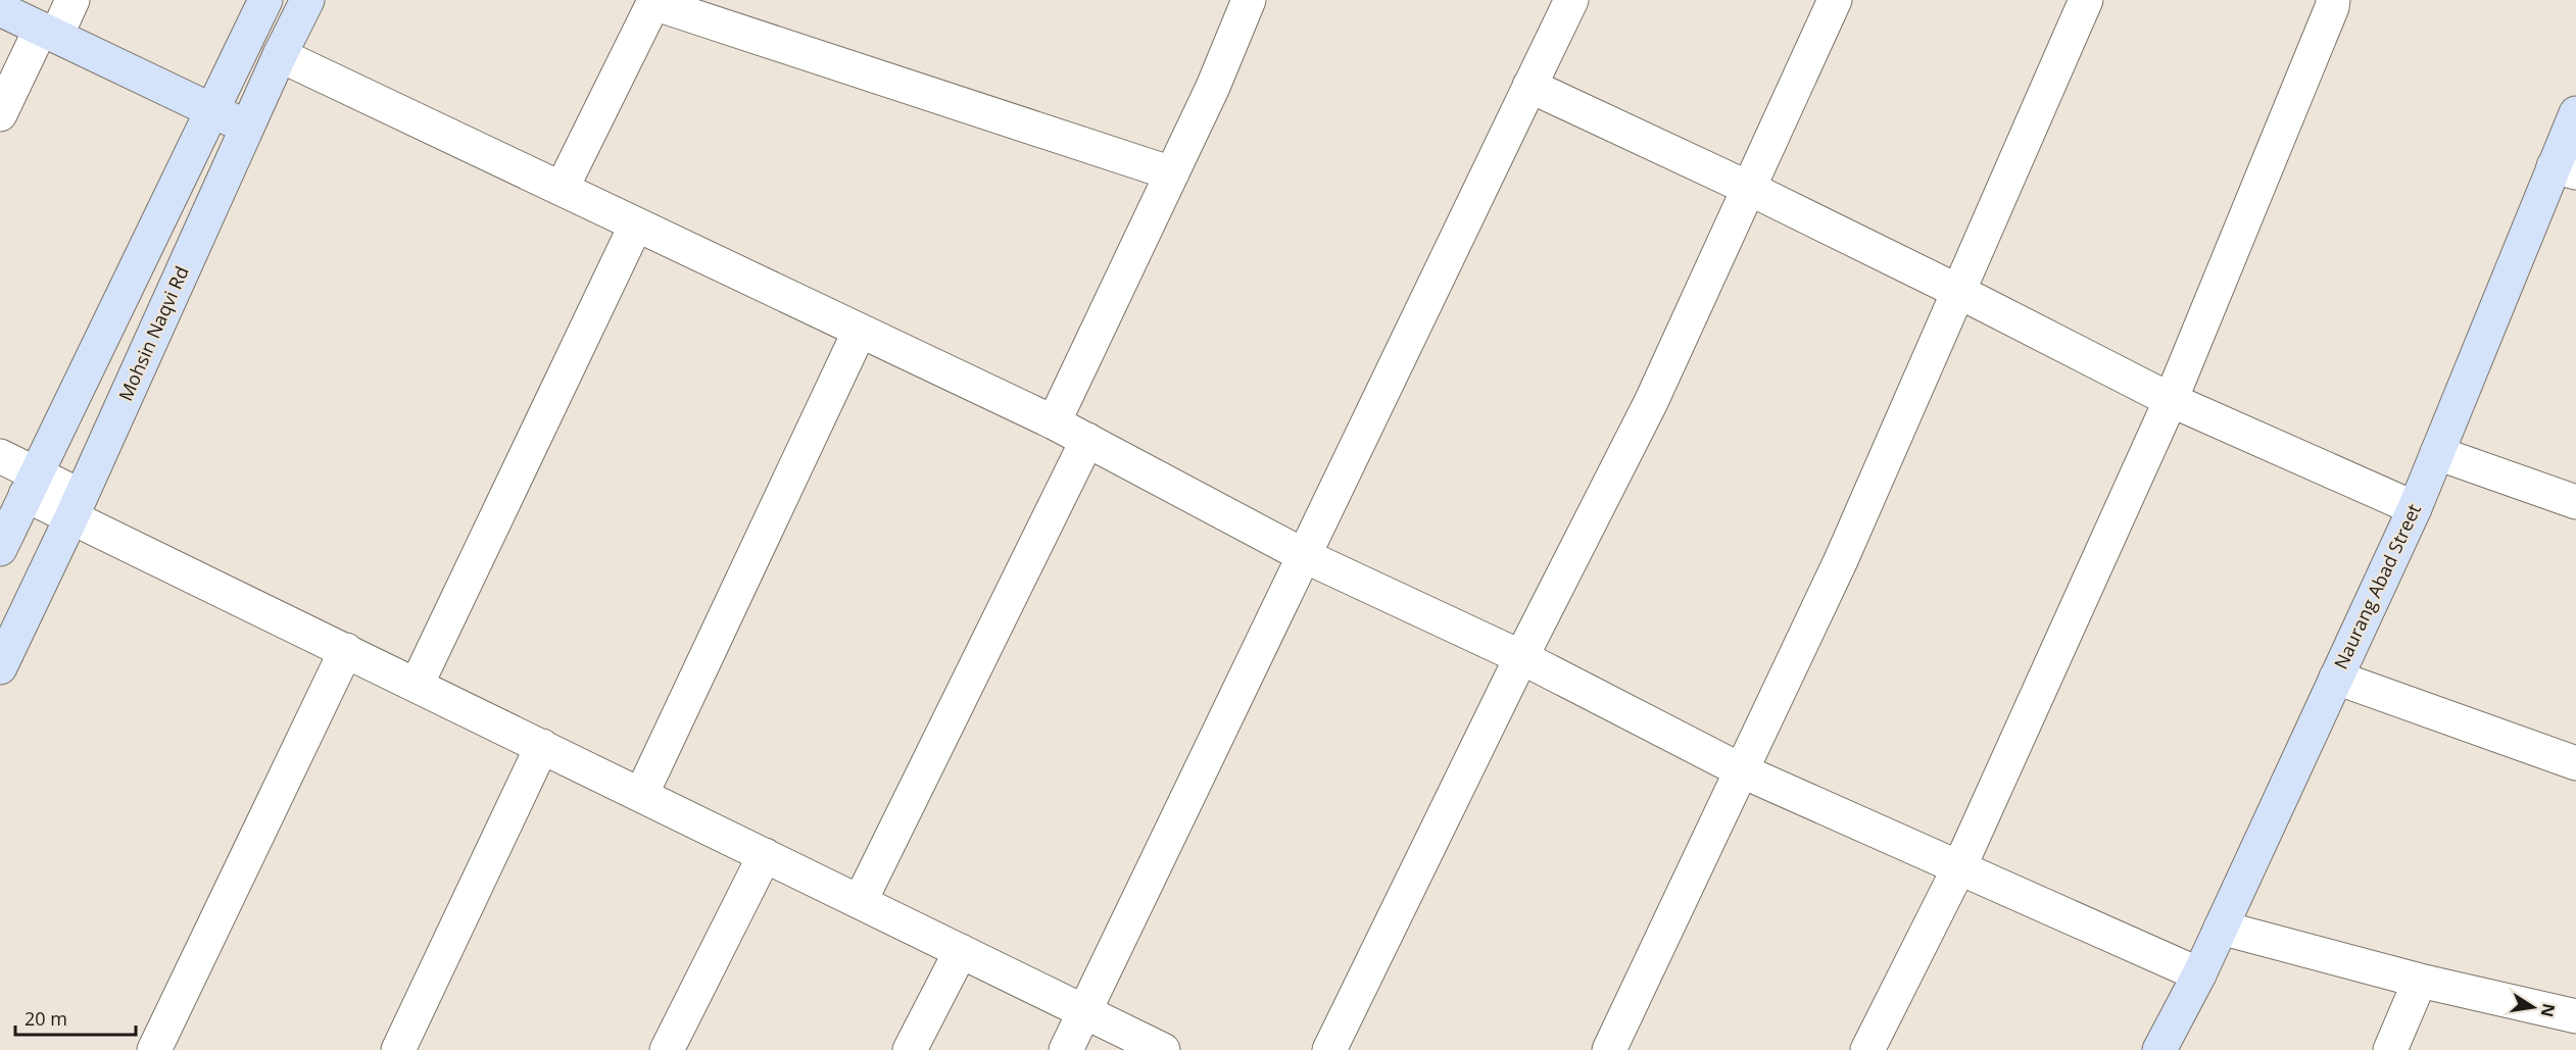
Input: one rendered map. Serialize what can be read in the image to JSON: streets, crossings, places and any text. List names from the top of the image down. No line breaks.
{"streets":{"street":["Mohsin Naqvi Rd","Naurang Abad Street"]},"scale_bar":"20 m","north":"right"}
